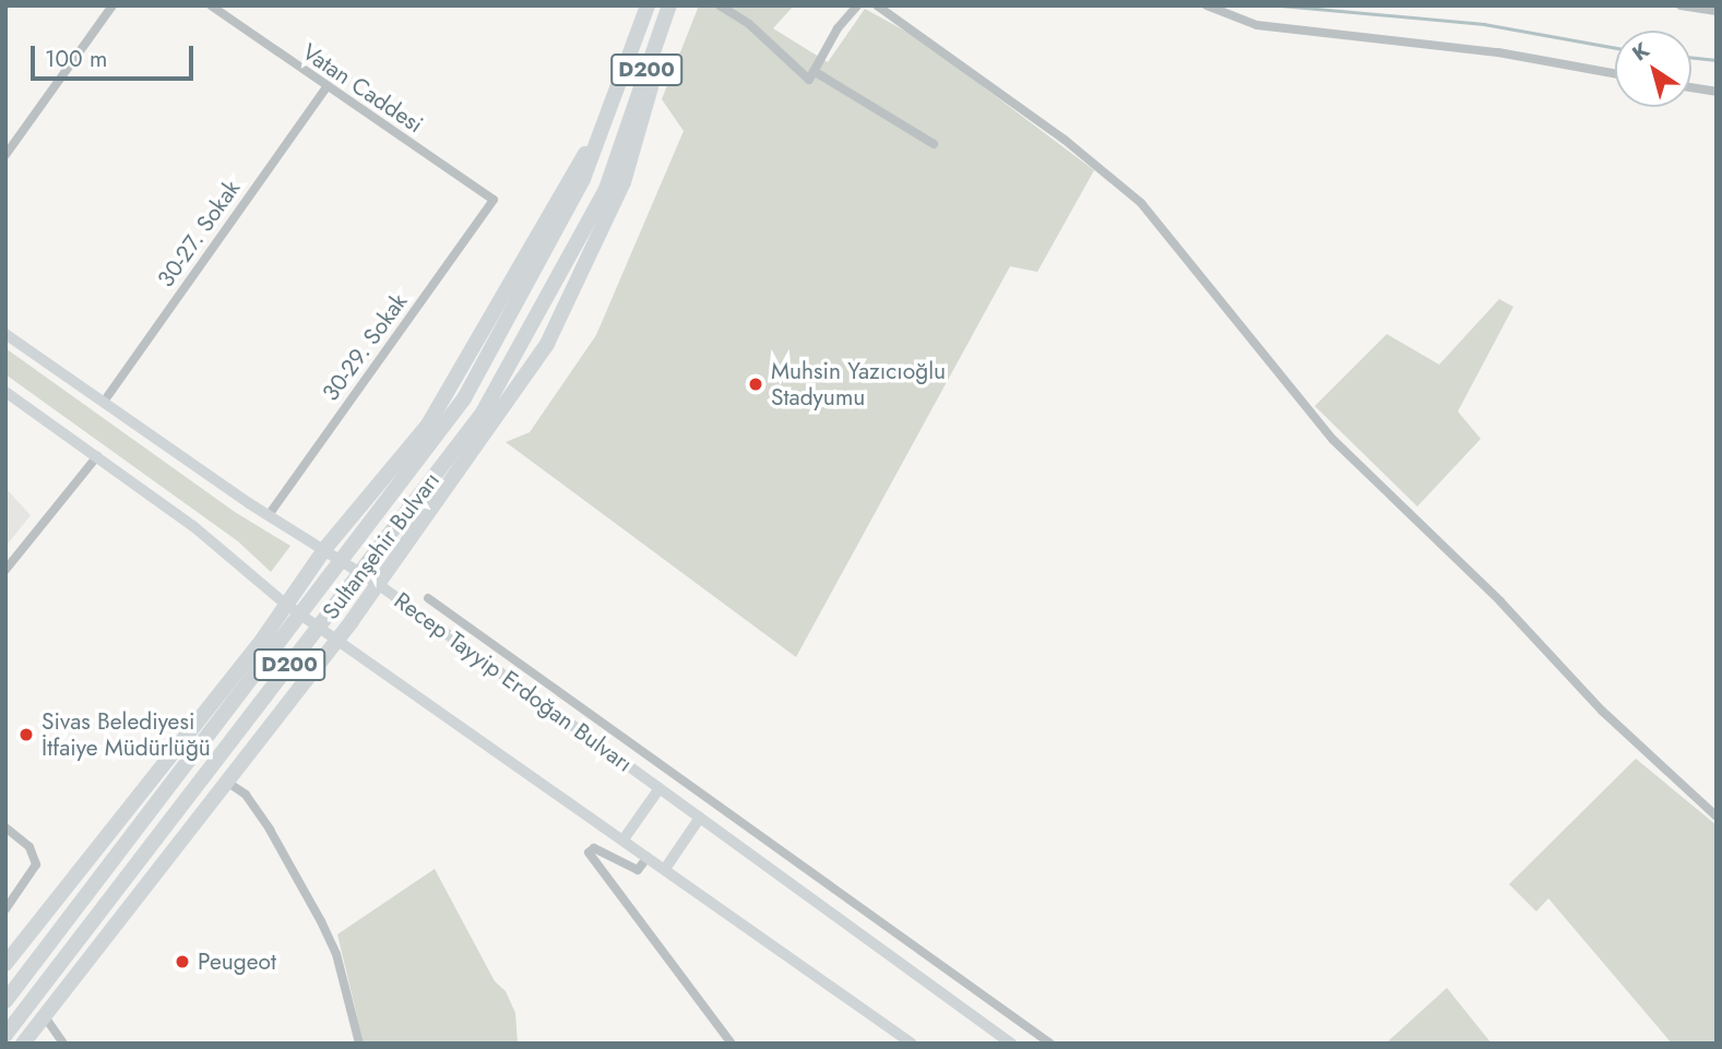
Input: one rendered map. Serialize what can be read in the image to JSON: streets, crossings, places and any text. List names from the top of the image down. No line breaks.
{"streets":{"highway":["D200","Sultanşehir Bulvarı"],"street":["Vatan Caddesi","30-27. Sokak","30-29. Sokak","Recep Tayyip Erdoğan Bulvarı"]},"crossings":[["Vatan Caddesi","30-27. Sokak"],["Vatan Caddesi","30-29. Sokak"],["30-27. Sokak","Recep Tayyip Erdoğan Bulvarı"],["30-29. Sokak","Recep Tayyip Erdoğan Bulvarı"]],"places":["Muhsin Yazıcıoğlu Stadyumu","Sivas Belediyesi İtfaiye Müdürlüğü","Peugeot"],"scale_bar":"100 m","north":"top left"}
